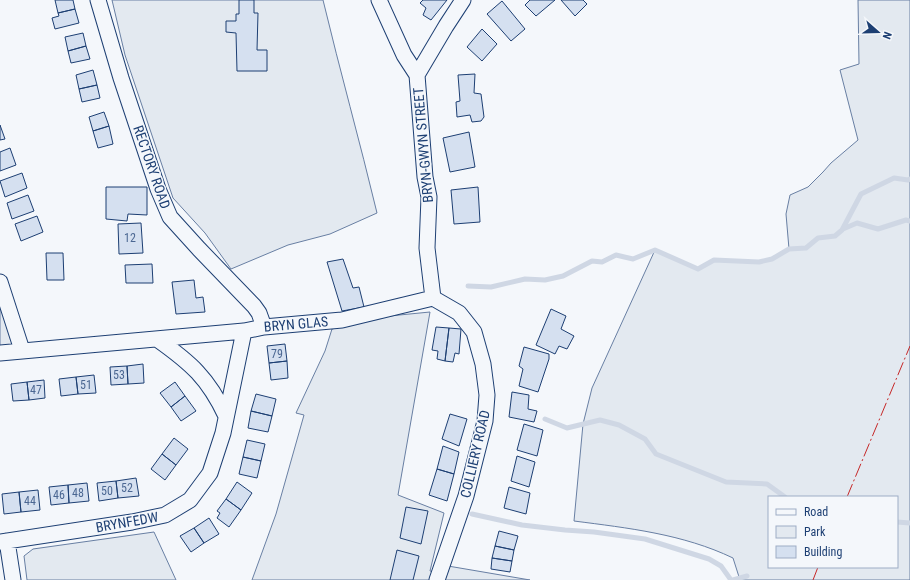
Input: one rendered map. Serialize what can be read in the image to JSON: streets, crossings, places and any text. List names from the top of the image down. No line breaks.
{"streets":{"street":["BRYN-GWYN STREET","RECTORY ROAD","BRYN GLAS","COLLIERY ROAD","BRYNFEDW"]},"crossings":[["BRYN-GWYN STREET","BRYN GLAS"],["BRYN-GWYN STREET","COLLIERY ROAD"],["RECTORY ROAD","BRYN GLAS"],["BRYN GLAS","COLLIERY ROAD"],["BRYN GLAS","BRYNFEDW"]],"house_numbers":["12","79","53","51","47","52","50","48","46","44"],"legend":["Road","Park","Building"],"north":"right"}
